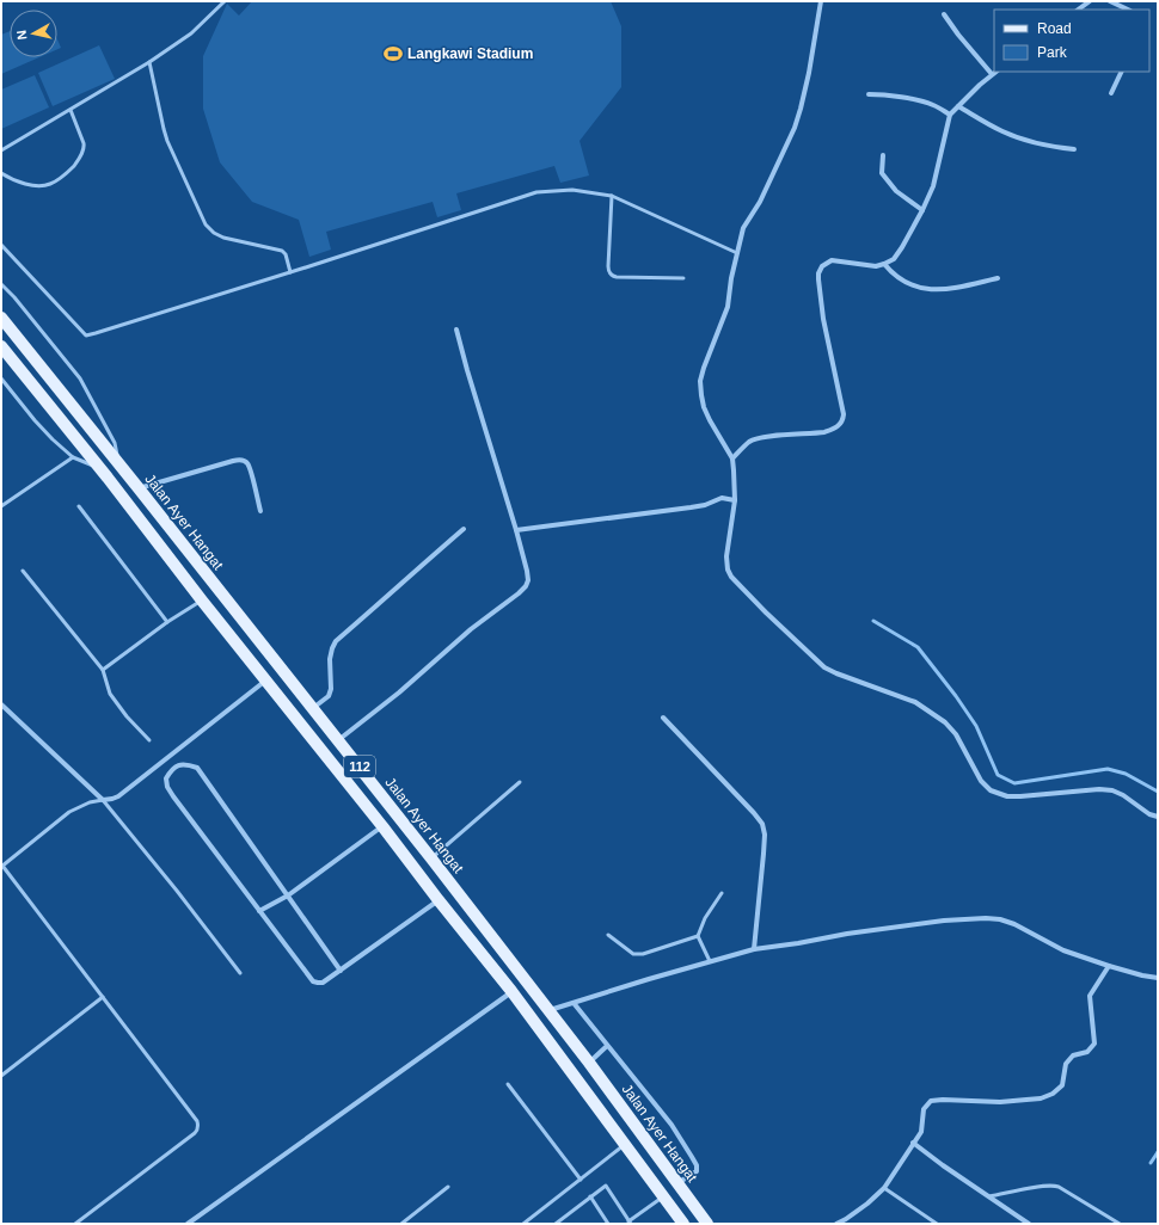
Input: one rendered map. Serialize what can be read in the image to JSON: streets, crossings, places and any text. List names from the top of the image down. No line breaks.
{"streets":{"main road":["Jalan Ayer Hangat","112"]},"places":{"sports":["Langkawi Stadium"]},"legend":["Road","Park"],"north":"left"}
